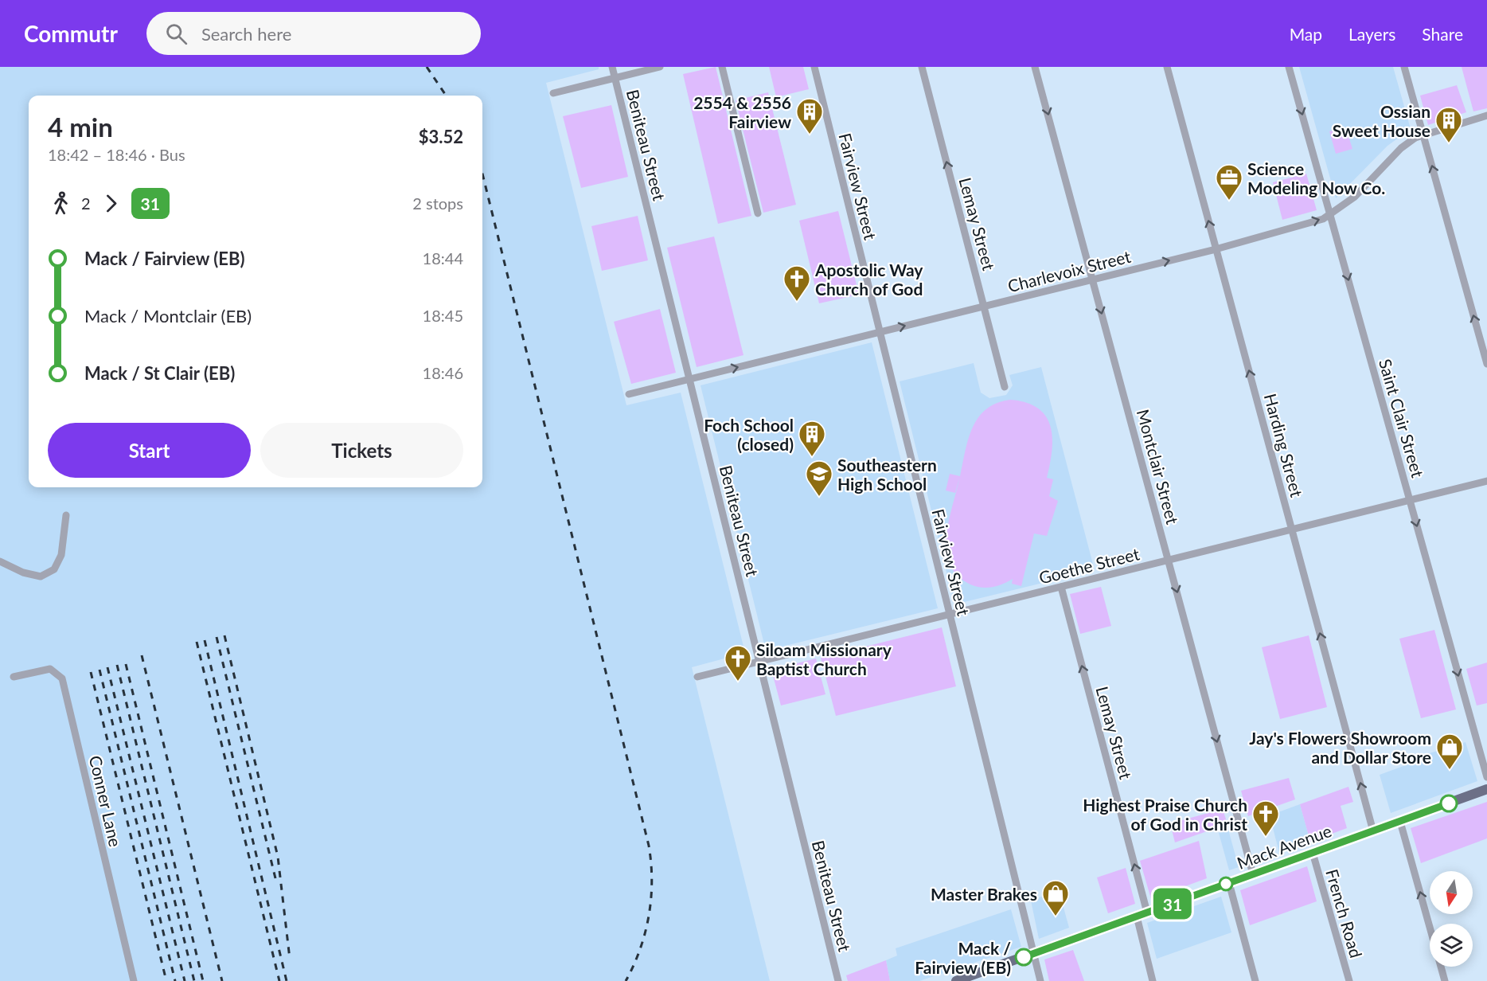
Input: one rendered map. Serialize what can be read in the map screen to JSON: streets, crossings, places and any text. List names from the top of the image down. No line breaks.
{"streets":{"main road":["Mack Avenue"],"street":["Beniteau Street","Fairview Street","Lemay Street","Charlevoix Street","Saint Clair Street","Harding Street","Montclair Street","Goethe Street","Conner Lane","French Road"]},"crossings":[["Beniteau Street","Charlevoix Street"],["Beniteau Street","Goethe Street"],["Fairview Street","Charlevoix Street"],["Fairview Street","Goethe Street"],["Fairview Street","Mack Avenue"],["Lemay Street","Charlevoix Street"],["Lemay Street","Goethe Street"],["Lemay Street","Mack Avenue"],["Charlevoix Street","Saint Clair Street"],["Charlevoix Street","Harding Street"],["Charlevoix Street","Montclair Street"],["Saint Clair Street","Goethe Street"],["Harding Street","Goethe Street"],["Harding Street","Mack Avenue"],["Montclair Street","Goethe Street"],["Montclair Street","Mack Avenue"],["Mack Avenue","French Road"]],"one_way":["Lemay Street","Charlevoix Street","Saint Clair Street","Harding Street","Montclair Street"],"places":{"building":["2554 & 2556 Fairview","Ossian Sweet House","Foch School (closed)"],"office":["Science Modeling Now Co."],"church":["Apostolic Way Church of God","Siloam Missionary Baptist Church","Highest Praise Church of God in Christ"],"school or university":["Southeastern High School"],"shop":["Jay's Flowers Showroom and Dollar Store","Master Brakes"],"other":["Mack / Fairview (EB)"]},"lines":["bus line 31"],"north":"bottom","page":{"header":"Commutr","search":"Search here","nav":["Map","Layers","Share"],"on_map":"31","heading":["4 min","18:42 – 18:46 · Bus","$3.52"],"legs":["2","31","2 stops"],"list":[{"name":"Mack / Fairview (EB)","value":"18:44"},{"name":"Mack / Montclair (EB)","value":"18:45"},{"name":"Mack / St Clair (EB)","value":"18:46"}],"buttons":["Start","Tickets"]}}
